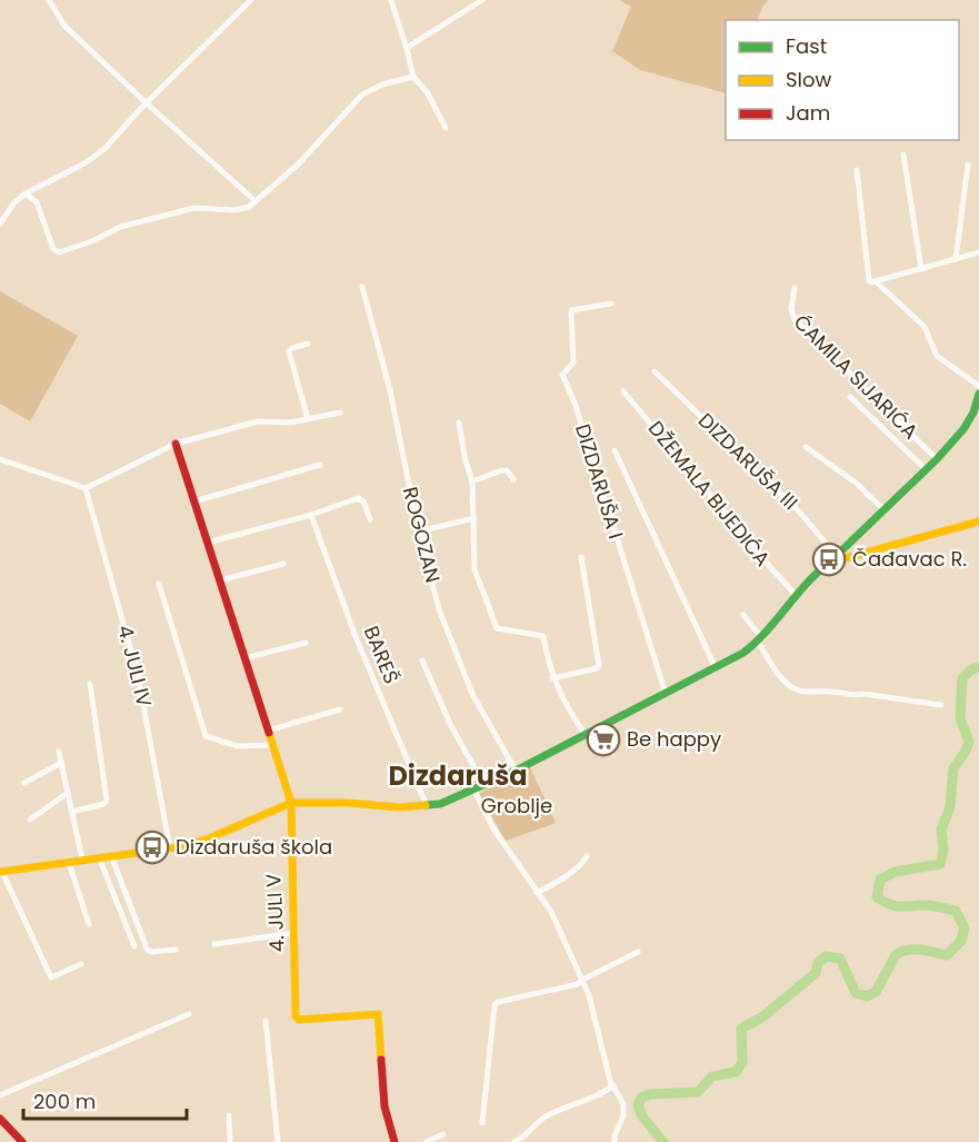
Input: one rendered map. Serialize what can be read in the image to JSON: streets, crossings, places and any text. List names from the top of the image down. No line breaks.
{"streets":{"street":["ĆAMILA SIJARIĆA","DIZDARUŠA III","DIZDARUŠA I","DŽEMALA BIJEDIĆA","ROGOZAN","BAREŠ","4. JULI IV","4. JULI V"]},"districts":["Dizdaruša"],"parks":["Groblje"],"places":{"bus stop":["Čađavac R.","Dizdaruša škola"],"supermarket":["Be happy"]},"legend":["Fast","Slow","Jam"],"scale_bar":"200 m"}
